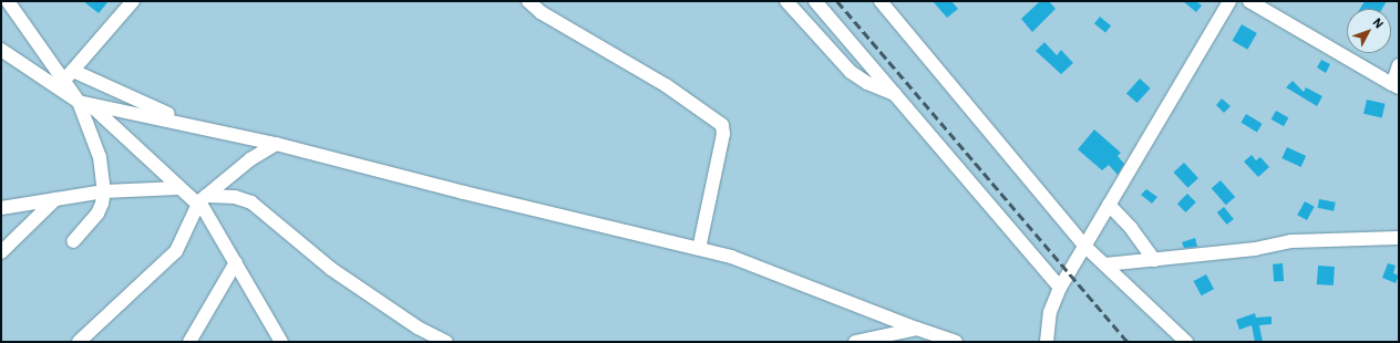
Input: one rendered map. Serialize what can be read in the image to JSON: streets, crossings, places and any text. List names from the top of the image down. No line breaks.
{"north":"top right"}
